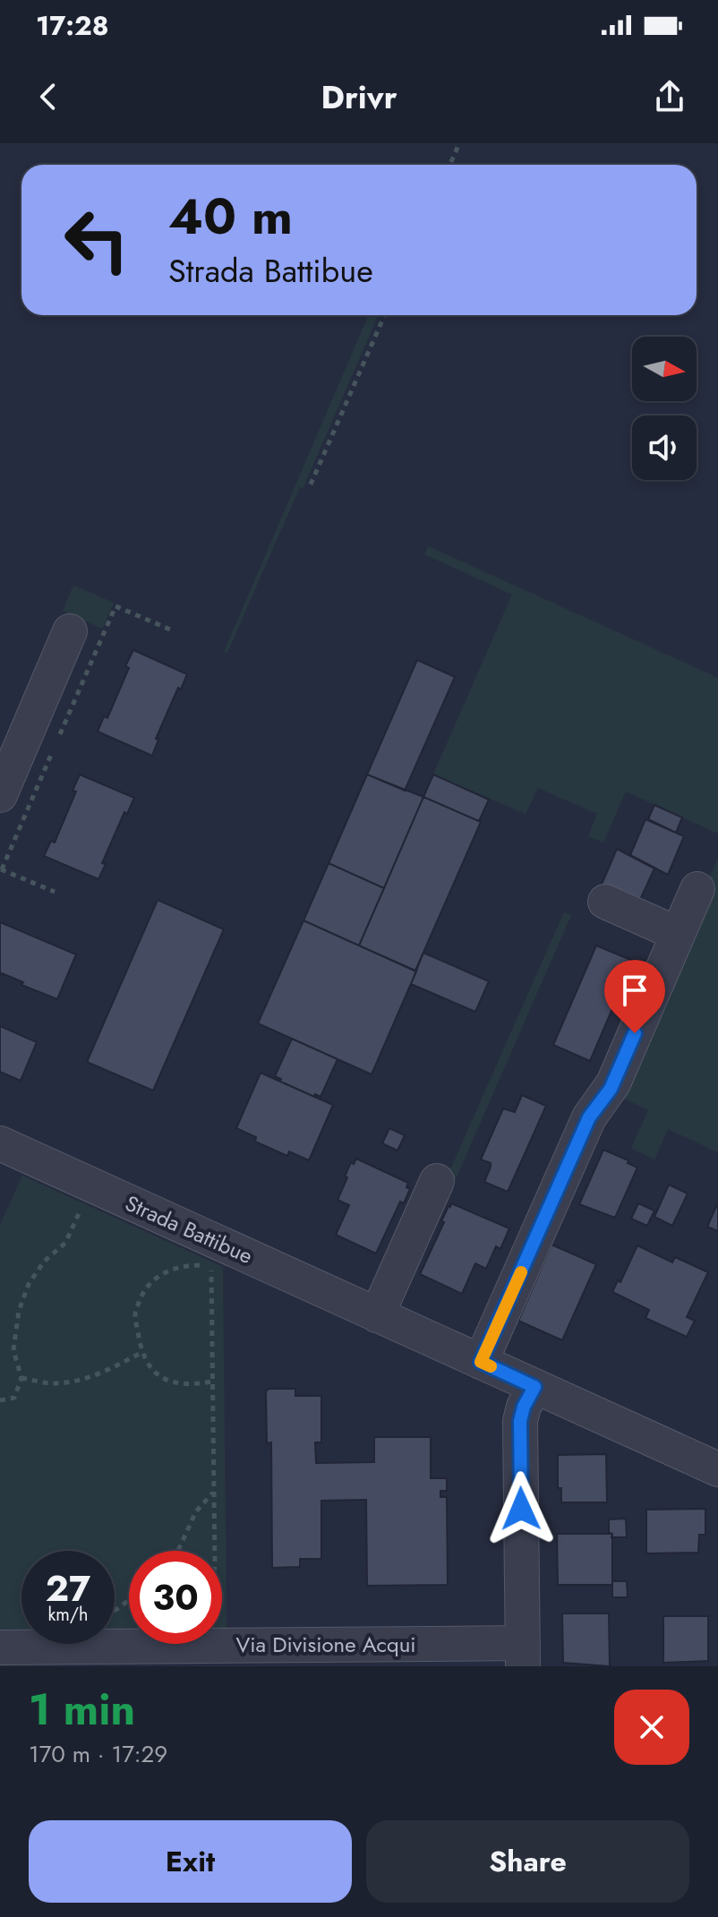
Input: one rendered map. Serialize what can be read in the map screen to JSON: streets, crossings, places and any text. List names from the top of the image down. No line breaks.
{"streets":{"street":["Strada Battibue","Via Divisione Acqui"]},"north":"right","page":{"status":"17:28","header":"Drivr","turn":["40 m","Strada Battibue"],"speed":"27 km/h","limit":"30","heading":["1 min","170 m · 17:29"],"buttons":["Exit","Share"]}}
